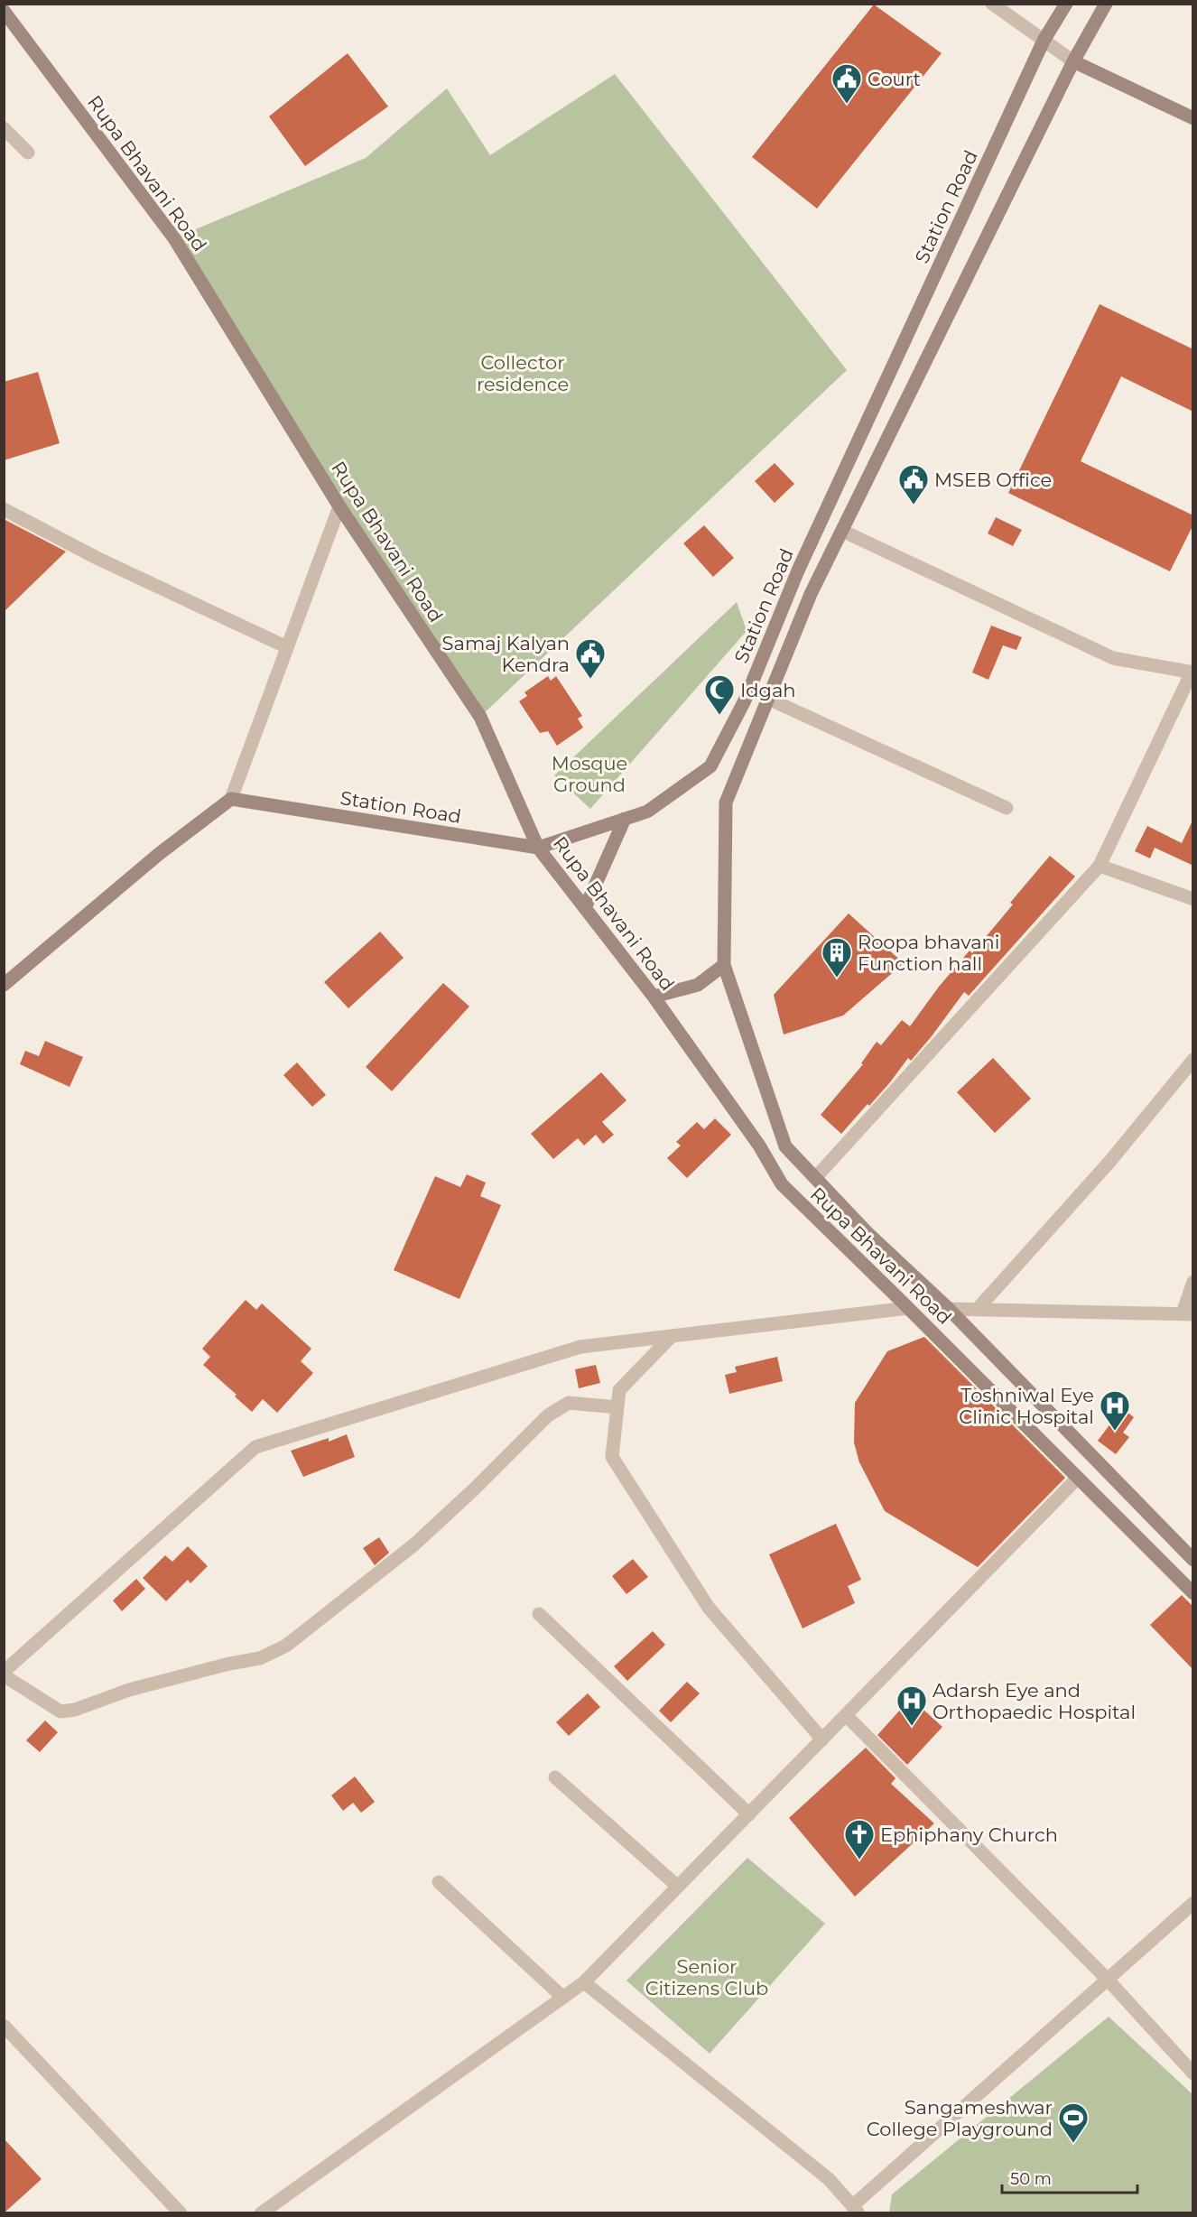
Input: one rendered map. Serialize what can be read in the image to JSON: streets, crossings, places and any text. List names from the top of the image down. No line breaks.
{"streets":{"main road":["Rupa Bhavani Road","Station Road"]},"crossings":[["Rupa Bhavani Road","Station Road"]],"parks":["Collector residence","Mosque Ground","Senior Citizens Club"],"places":{"public building":["Court","MSEB Office","Samaj Kalyan Kendra"],"mosque":["Idgah"],"building":["Roopa bhavani Function hall"],"hospital":["Toshniwal Eye Clinic Hospital","Adarsh Eye and Orthopaedic Hospital"],"church":["Ephiphany Church"],"sports":["Sangameshwar College Playground"]},"scale_bar":"50 m"}
